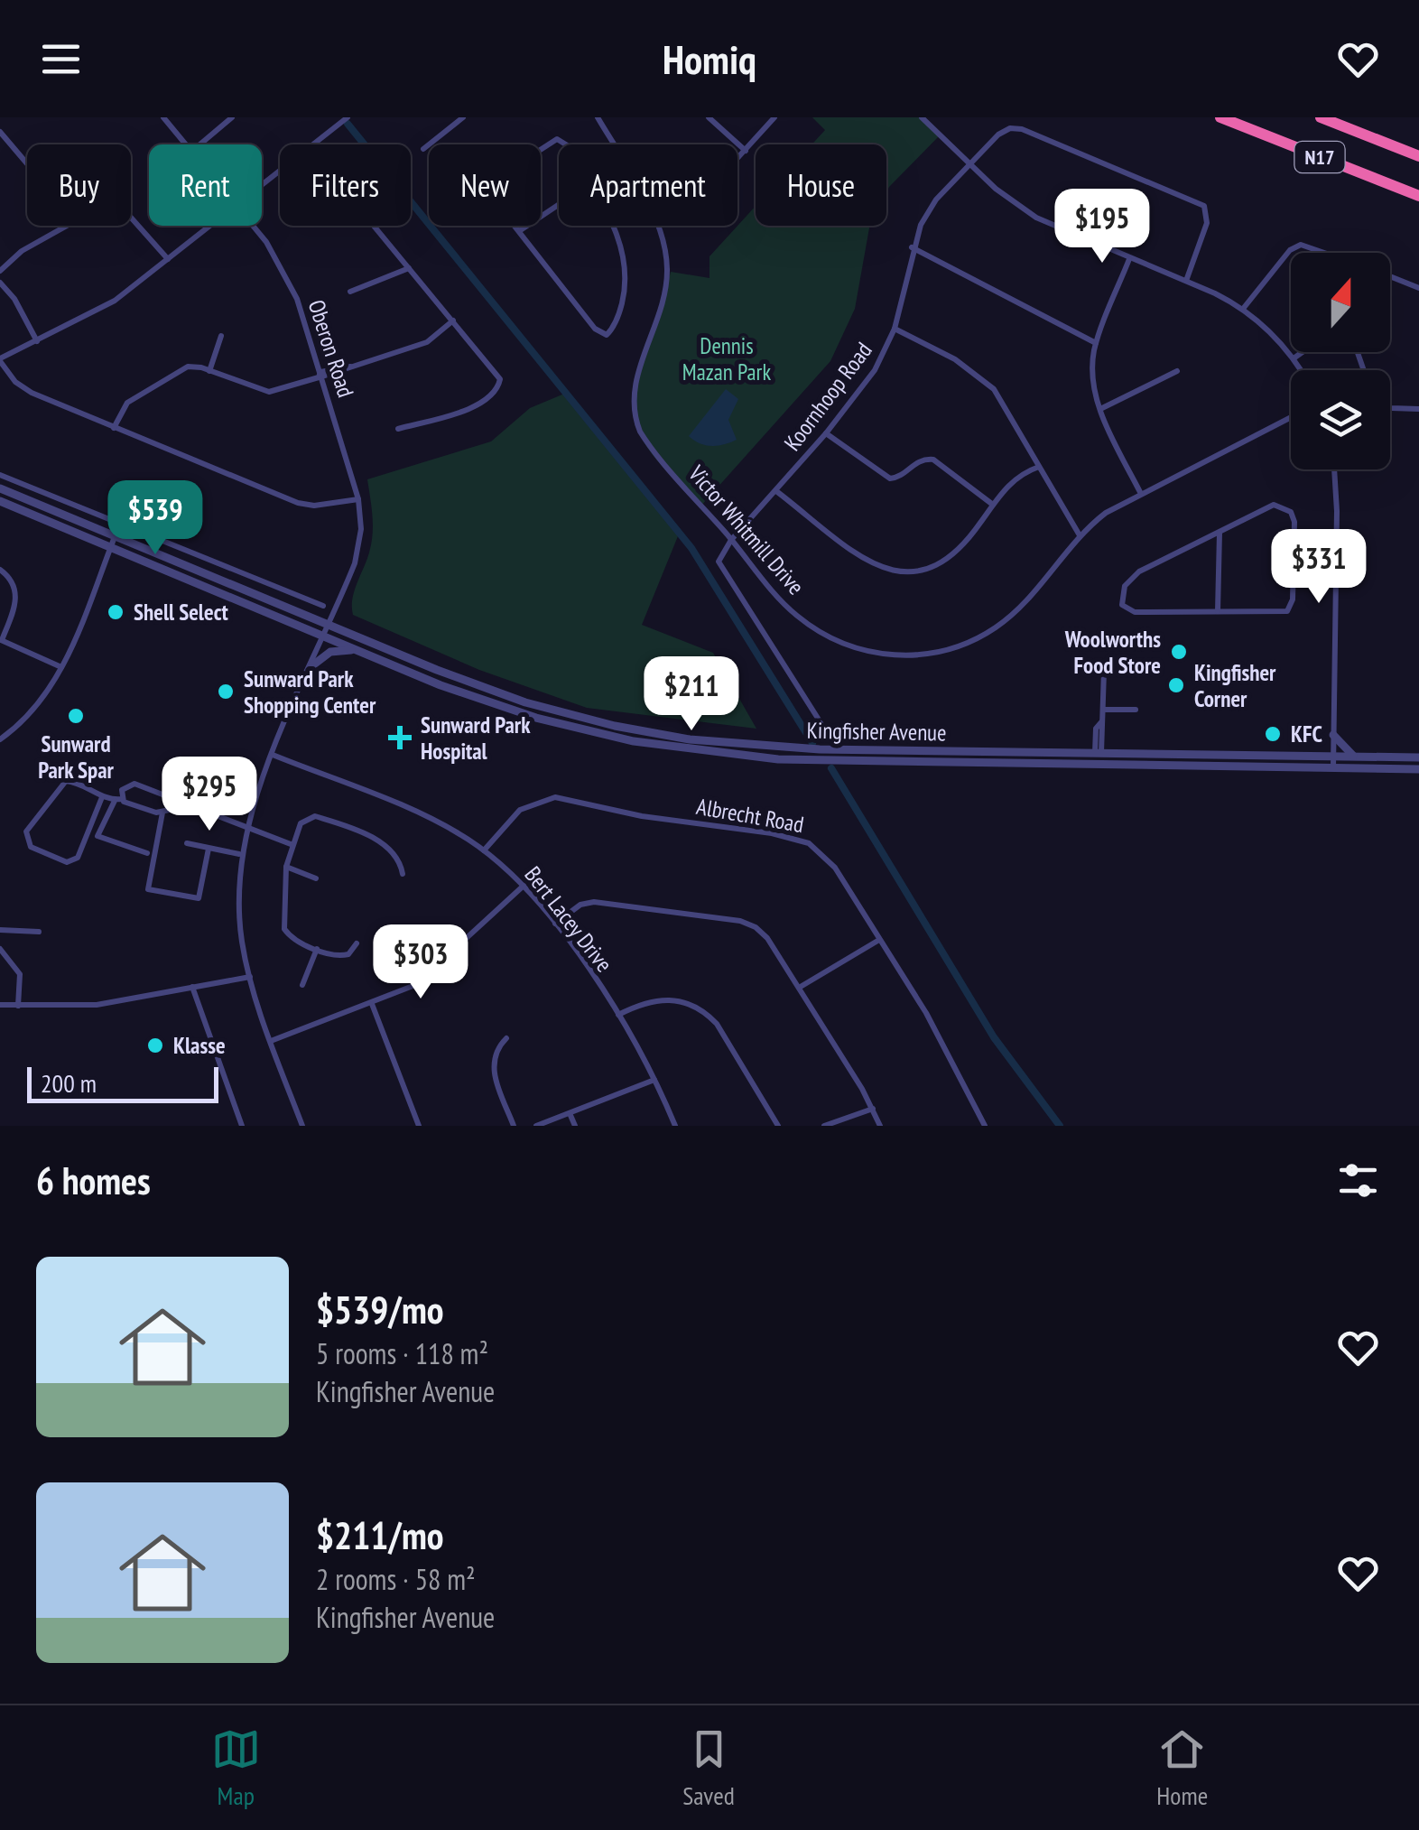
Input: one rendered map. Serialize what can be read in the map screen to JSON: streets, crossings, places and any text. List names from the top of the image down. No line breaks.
{"streets":{"highway":["N17"],"street":["Oberon Road","Koornhoop Road","Victor Whitmill Drive","Kingfisher Avenue","Albrecht Road","Bert Lacey Drive"]},"crossings":[["Oberon Road","Kingfisher Avenue"],["Oberon Road","Bert Lacey Drive"],["Koornhoop Road","Victor Whitmill Drive"],["Albrecht Road","Bert Lacey Drive"]],"parks":["Dennis Mazan Park"],"places":{"other":["Shell Select","Woolworths Food Store","Kingfisher Corner","Sunward Park Shopping Center","Sunward Park Spar","KFC","Klasse"],"health":["Sunward Park Hospital"]},"scale_bar":"200 m","north":"top","page":{"header":"Homiq","chip":["Buy","Rent","Filters","New","Apartment","House"],"price":["$195","$539","$331","$211","$295","$303"],"scale":"200 m","heading":"6 homes","list":[{"name":"$539/mo","note":"5 rooms · 118 m² · Kingfisher Avenue"},{"name":"$211/mo","note":"2 rooms · 58 m² · Kingfisher Avenue"}],"tabs":["Map","Saved","Home"]}}
